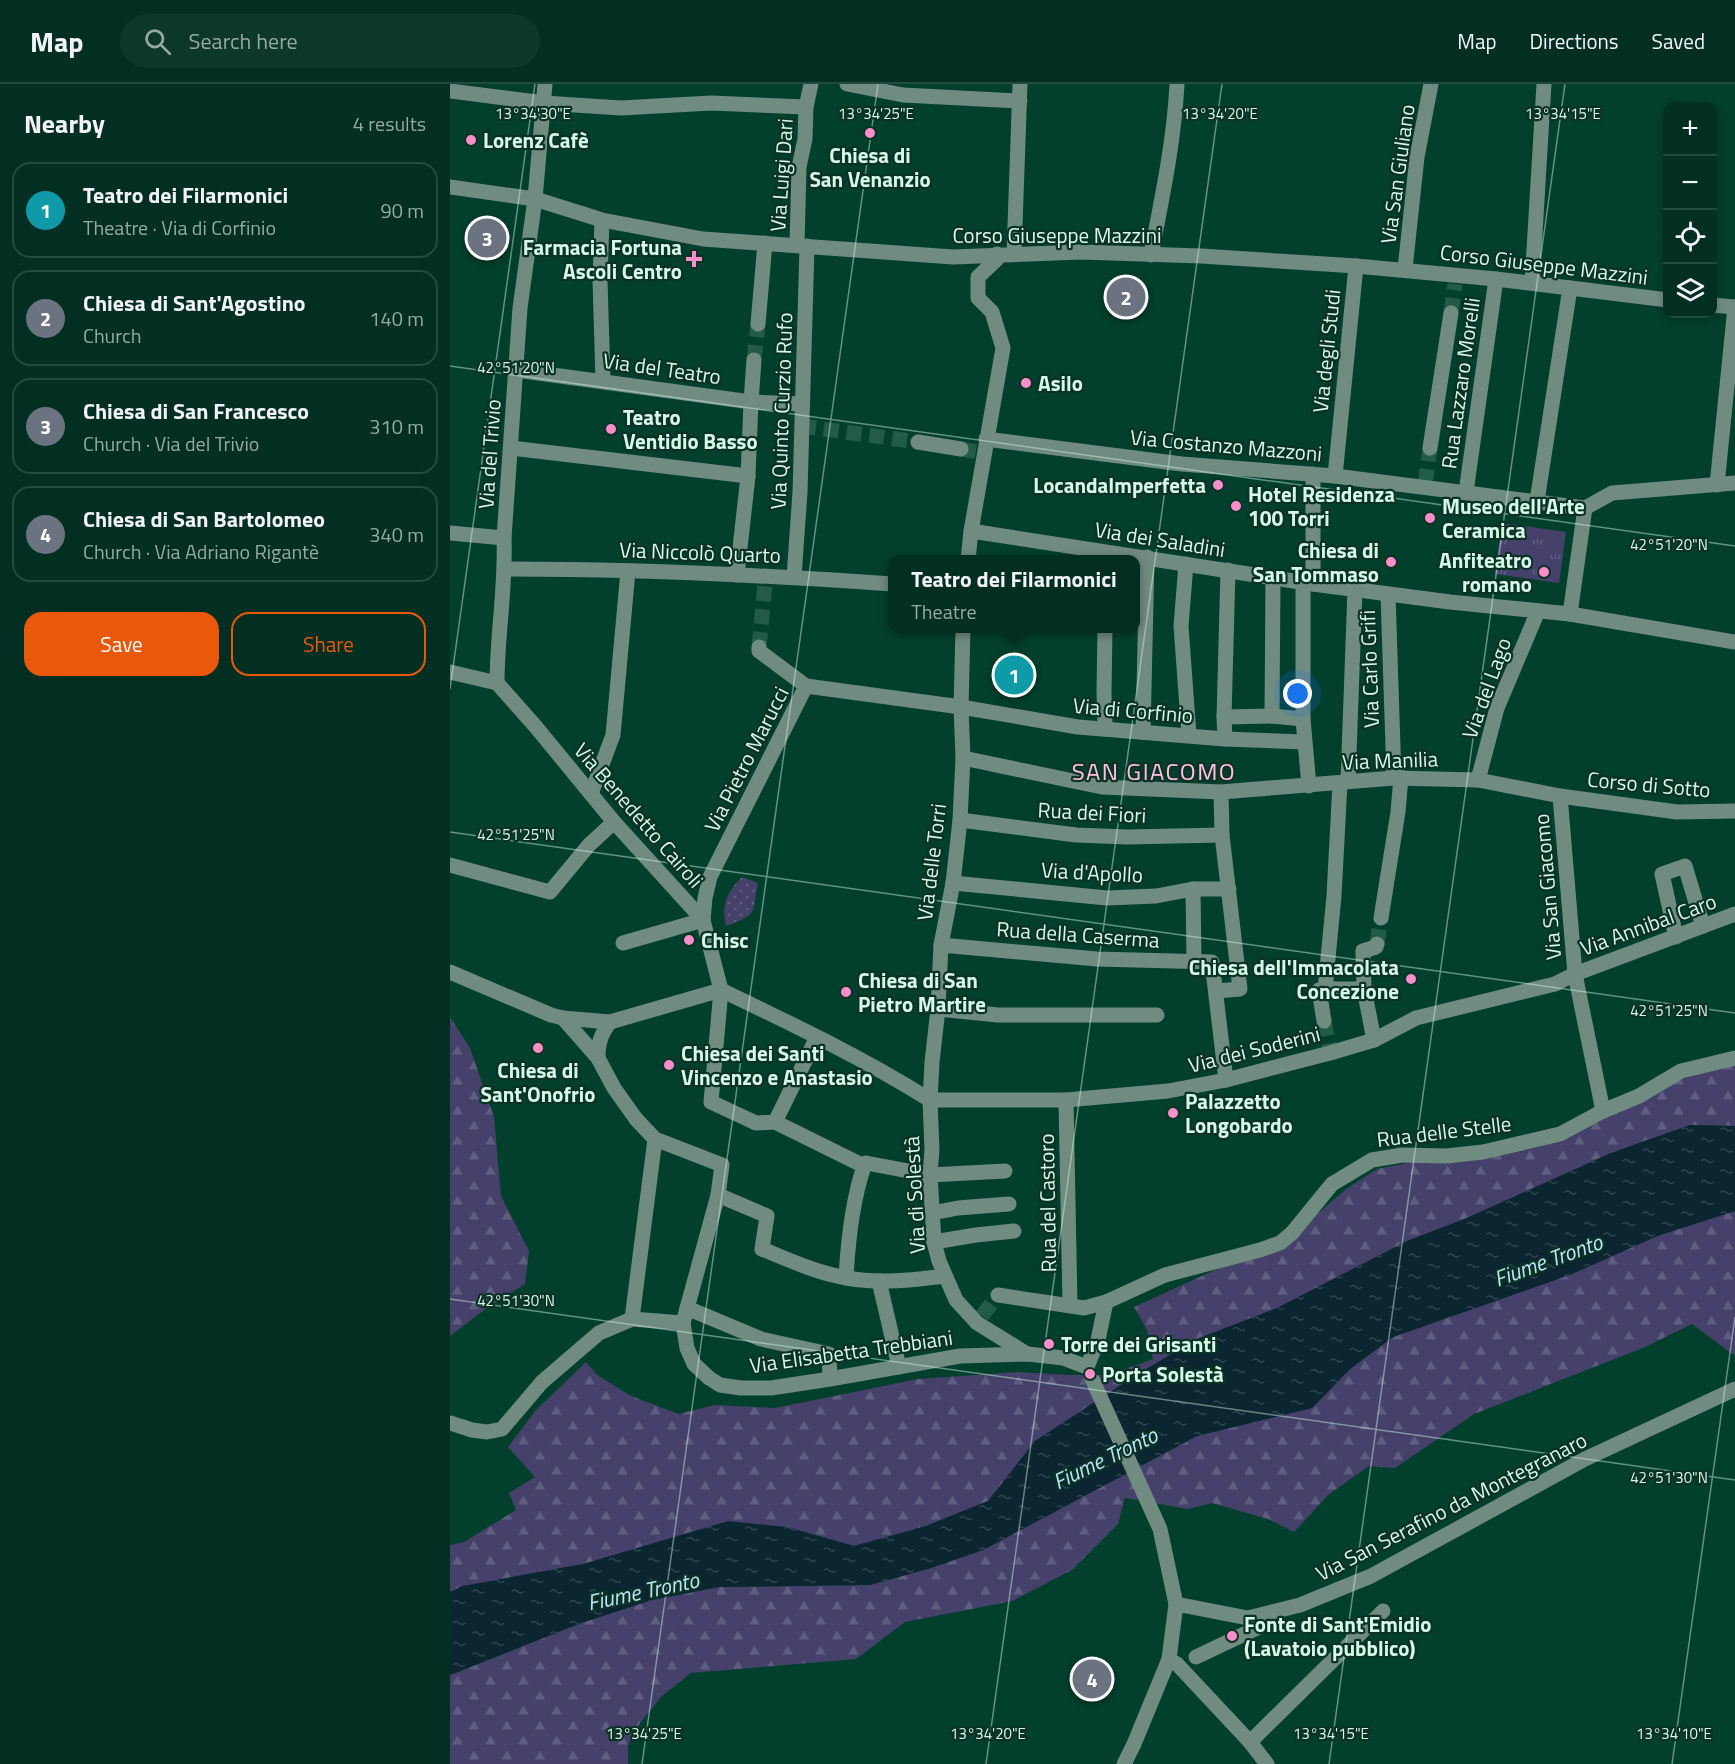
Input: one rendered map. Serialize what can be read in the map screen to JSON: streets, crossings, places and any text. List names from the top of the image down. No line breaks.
{"streets":{"street":["Via San Giuliano","Via Luigi Dari","Corso Giuseppe Mazzini","Via degli Studi","Via del Teatro","Rua Lazzaro Morelli","Via Quinto Curzio Rufo","Via Costanzo Mazzoni","Via del Trivio","Via dei Saladini","Via Niccolò Quarto","Via Carlo Grifi","Via del Lago","Via di Corfinio","Via Pietro Marucci","Via Manilia","Corso di Sotto","Rua dei Fiori","Via Benedetto Cairoli","Via delle Torri","Via d'Apollo","Via San Giacomo","Via Annibal Caro","Rua della Caserma","Via dei Soderini","Rua delle Stelle","Via di Solestà","Rua del Castoro","Via Elisabetta Trebbiani","Via San Serafino da Montegranaro"]},"crossings":[["Via San Giuliano","Corso Giuseppe Mazzini"],["Via Luigi Dari","Corso Giuseppe Mazzini"],["Via Luigi Dari","Via Quinto Curzio Rufo"],["Corso Giuseppe Mazzini","Via degli Studi"],["Corso Giuseppe Mazzini","Rua Lazzaro Morelli"],["Corso Giuseppe Mazzini","Via Quinto Curzio Rufo"],["Corso Giuseppe Mazzini","Via del Trivio"],["Via degli Studi","Via Costanzo Mazzoni"],["Via del Teatro","Via Quinto Curzio Rufo"],["Via del Teatro","Via del Trivio"],["Rua Lazzaro Morelli","Via Costanzo Mazzoni"],["Via Quinto Curzio Rufo","Via Niccolò Quarto"],["Via del Trivio","Via Niccolò Quarto"],["Via del Trivio","Via Benedetto Cairoli"],["Via dei Saladini","Via Carlo Grifi"],["Via dei Saladini","Via del Lago"],["Via Carlo Grifi","Via Manilia"],["Via del Lago","Via Manilia"],["Via di Corfinio","Via Pietro Marucci"],["Via di Corfinio","Via delle Torri"],["Via Pietro Marucci","Via Benedetto Cairoli"],["Via Manilia","Corso di Sotto"],["Via Manilia","Via delle Torri"],["Via Manilia","Via San Giacomo"],["Corso di Sotto","Via San Giacomo"],["Rua dei Fiori","Via delle Torri"],["Via delle Torri","Via d'Apollo"],["Via delle Torri","Rua della Caserma"],["Via delle Torri","Via dei Soderini"],["Via delle Torri","Via di Solestà"],["Via San Giacomo","Via Annibal Caro"],["Via San Giacomo","Via dei Soderini"],["Via San Giacomo","Rua delle Stelle"],["Via Annibal Caro","Via dei Soderini"],["Via dei Soderini","Via di Solestà"],["Via dei Soderini","Rua del Castoro"],["Rua delle Stelle","Rua del Castoro"],["Via di Solestà","Via Elisabetta Trebbiani"]],"districts":["SAN GIACOMO"],"water":["Fiume Tronto"],"places":{"other":["Chiesa di San Venanzio","Lorenz Cafè","Asilo","Teatro Ventidio Basso","LocandaImperfetta","Hotel Residenza 100 Torri","Museo dell'Arte Ceramica","Chiesa di San Tommaso","Anfiteatro romano","Chisc","Chiesa dell'Immacolata Concezione","Chiesa di San Pietro Martire","Chiesa di Sant'Onofrio","Chiesa dei Santi Vincenzo e Anastasio","Palazzetto Longobardo","Torre dei Grisanti","Porta Solestà","Fonte di Sant'Emidio (Lavatoio pubblico)"],"health":["Farmacia Fortuna Ascoli Centro"]},"page":{"header":"Map","search":"Search here","nav":["Map","Directions","Saved"],"heading":["Nearby","4 results"],"map_buttons":["+","−"],"list":[{"mark":"1","name":"Teatro dei Filarmonici","note":"Theatre · Via di Corfinio","value":"90 m"},{"mark":"2","name":"Chiesa di Sant'Agostino","note":"Church","value":"140 m"},{"mark":"3","name":"Chiesa di San Francesco","note":"Church · Via del Trivio","value":"310 m"},{"mark":"4","name":"Chiesa di San Bartolomeo","note":"Church · Via Adriano Rigantè","value":"340 m"}],"pins":["3","2","1","4"],"popup":["Teatro dei Filarmonici","Theatre"],"buttons":["Save","Share"]},"coordinates":["13°34'30\"E","13°34'25\"E","13°34'20\"E","13°34'15\"E","42°51'20\"N","42°51'25\"N","42°51'30\"N","13°34'10\"E"]}
